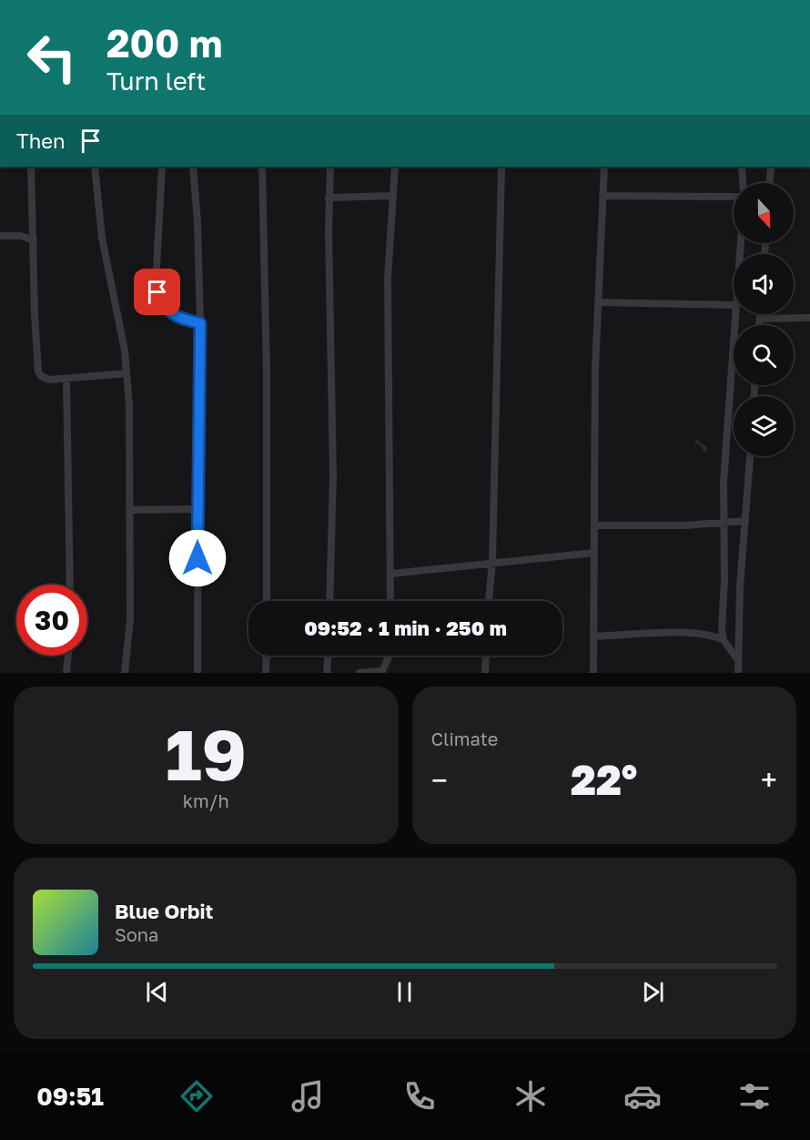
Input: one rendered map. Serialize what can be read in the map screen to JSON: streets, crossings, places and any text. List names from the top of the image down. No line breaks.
{"north":"bottom","page":{"turn":["200 m","Turn left"],"then":"Then","limit":"30","trip":"09:52 · 1 min · 250 m","tile":[["19","km/h"],"Climate"],"heat":["−","22°","+"],"song":["Blue Orbit","Sona"],"tabs":"09:51"}}
